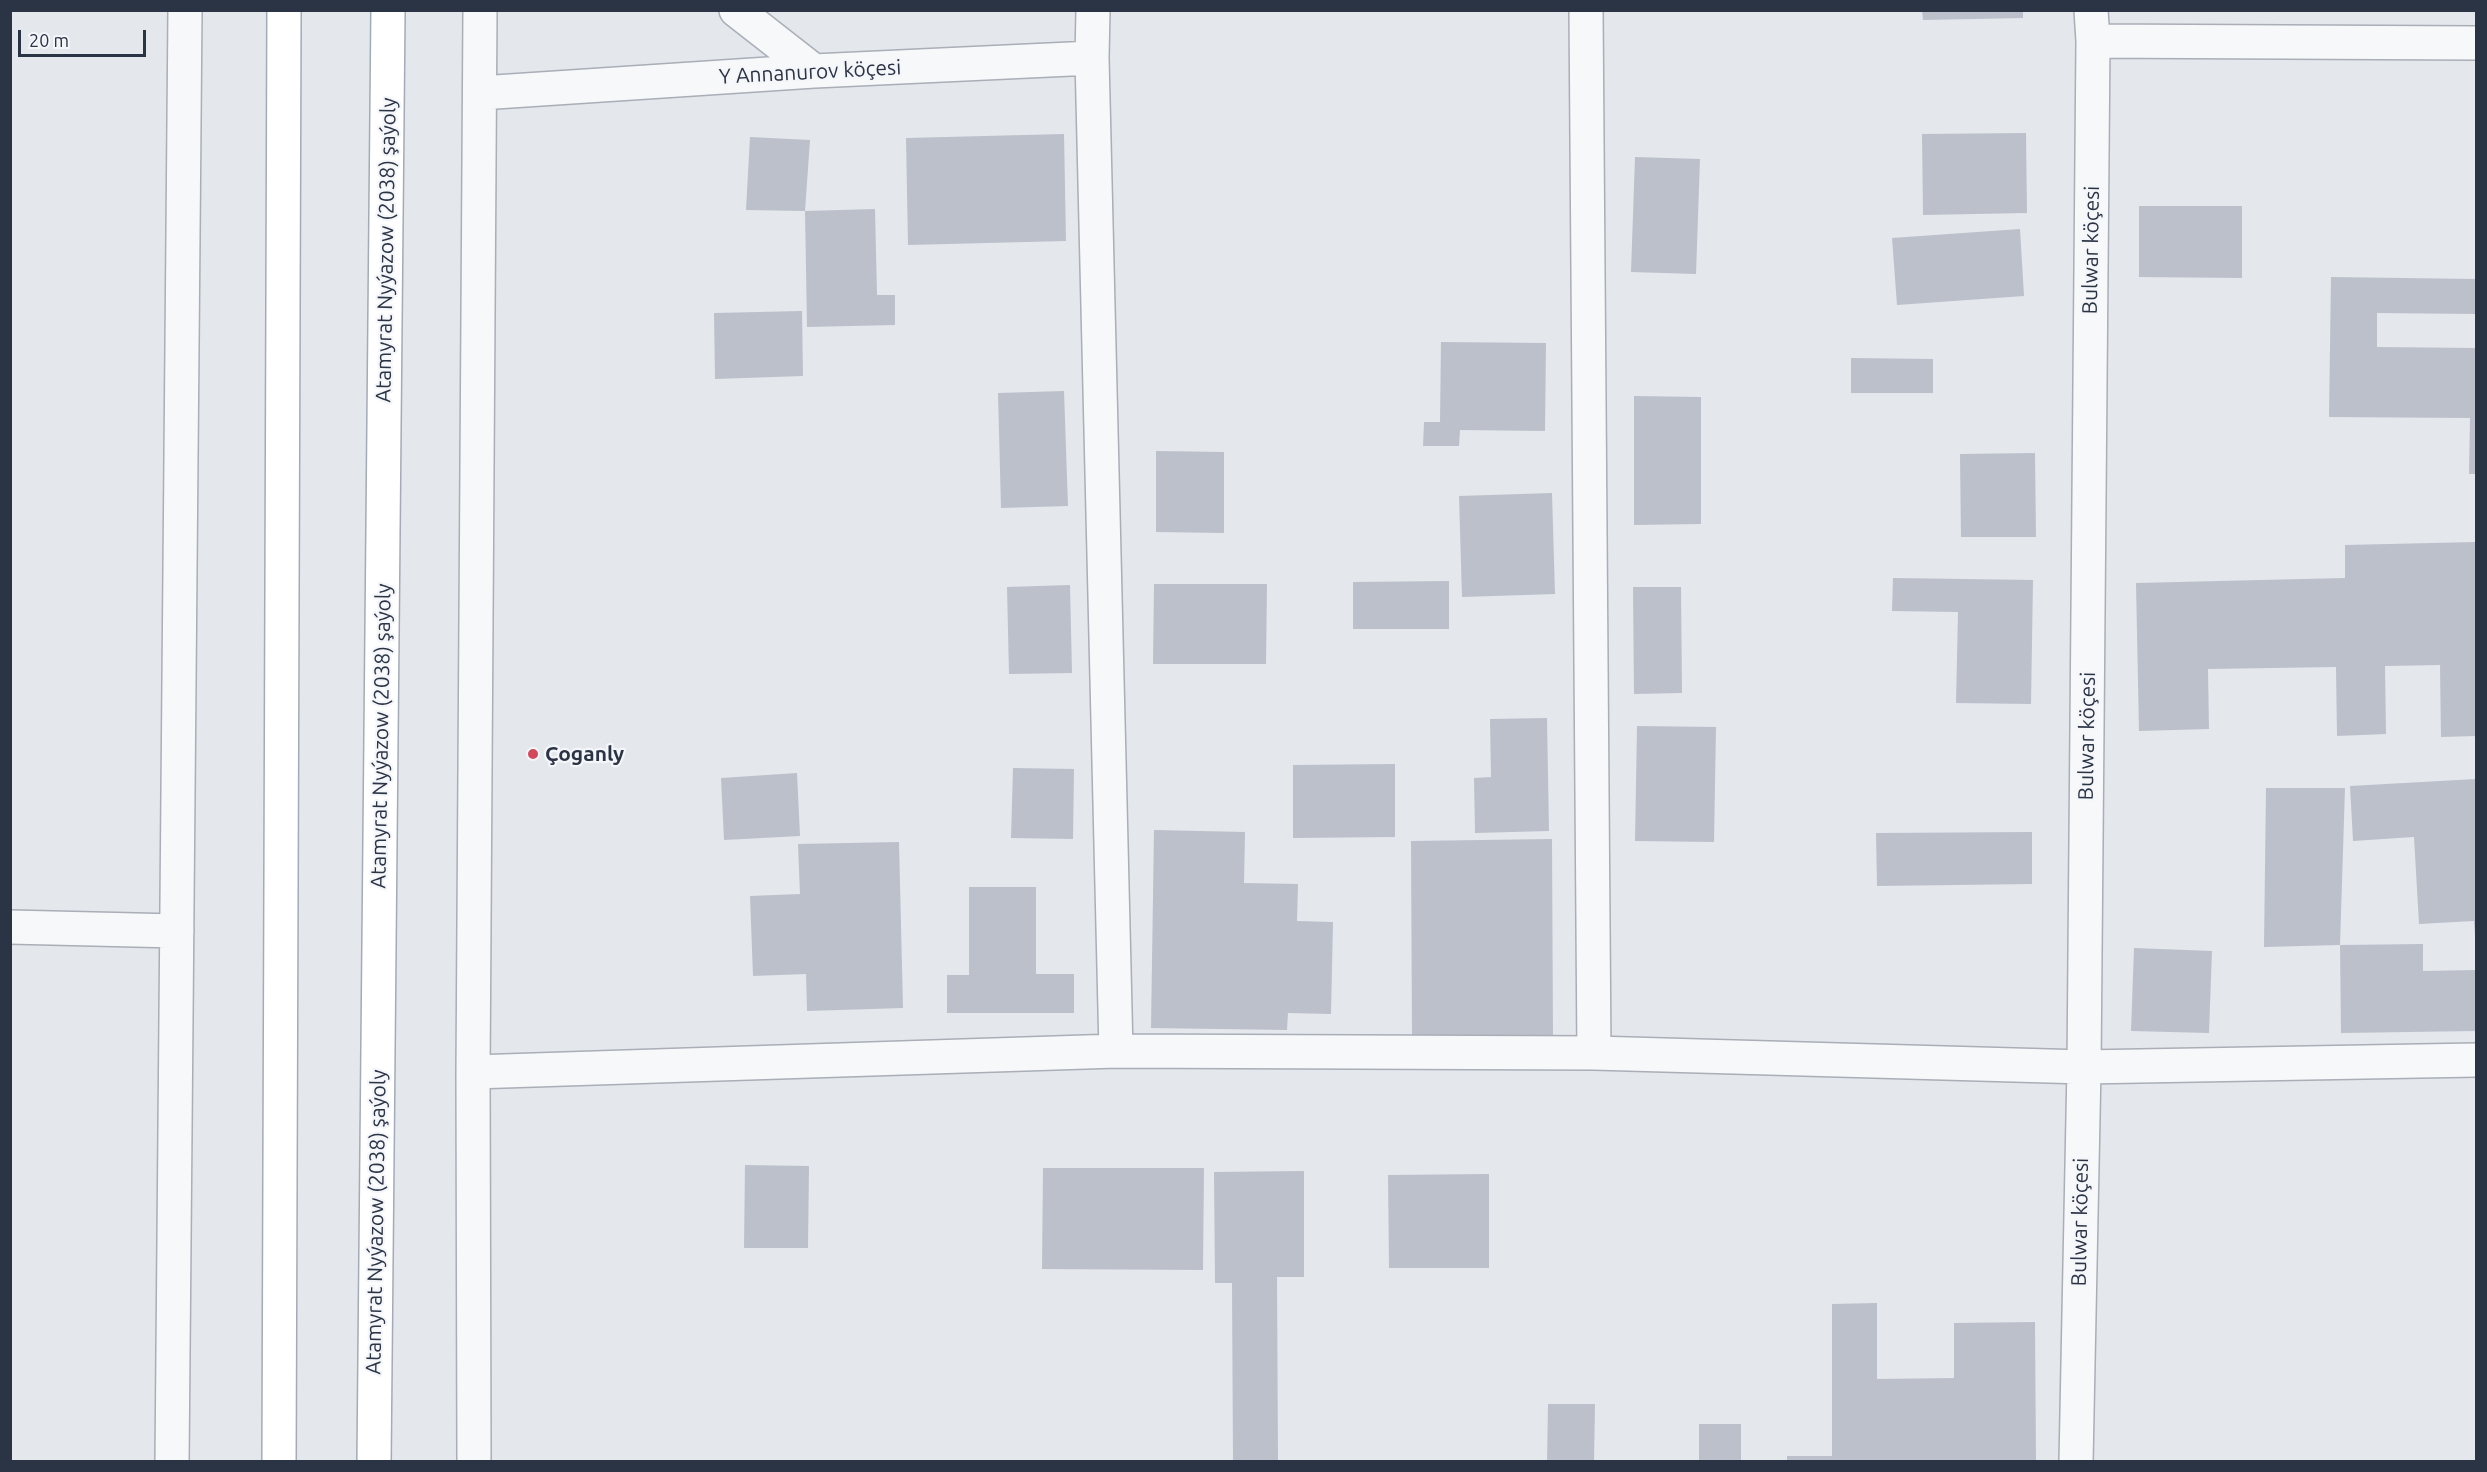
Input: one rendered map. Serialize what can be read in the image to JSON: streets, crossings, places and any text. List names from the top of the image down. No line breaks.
{"streets":{"main road":["Atamyrat Nyýazow (2038) şaýoly"],"street":["Y Annanurov köçesi","Bulwar köçesi"]},"places":["Çoganly"],"scale_bar":"20 m"}
